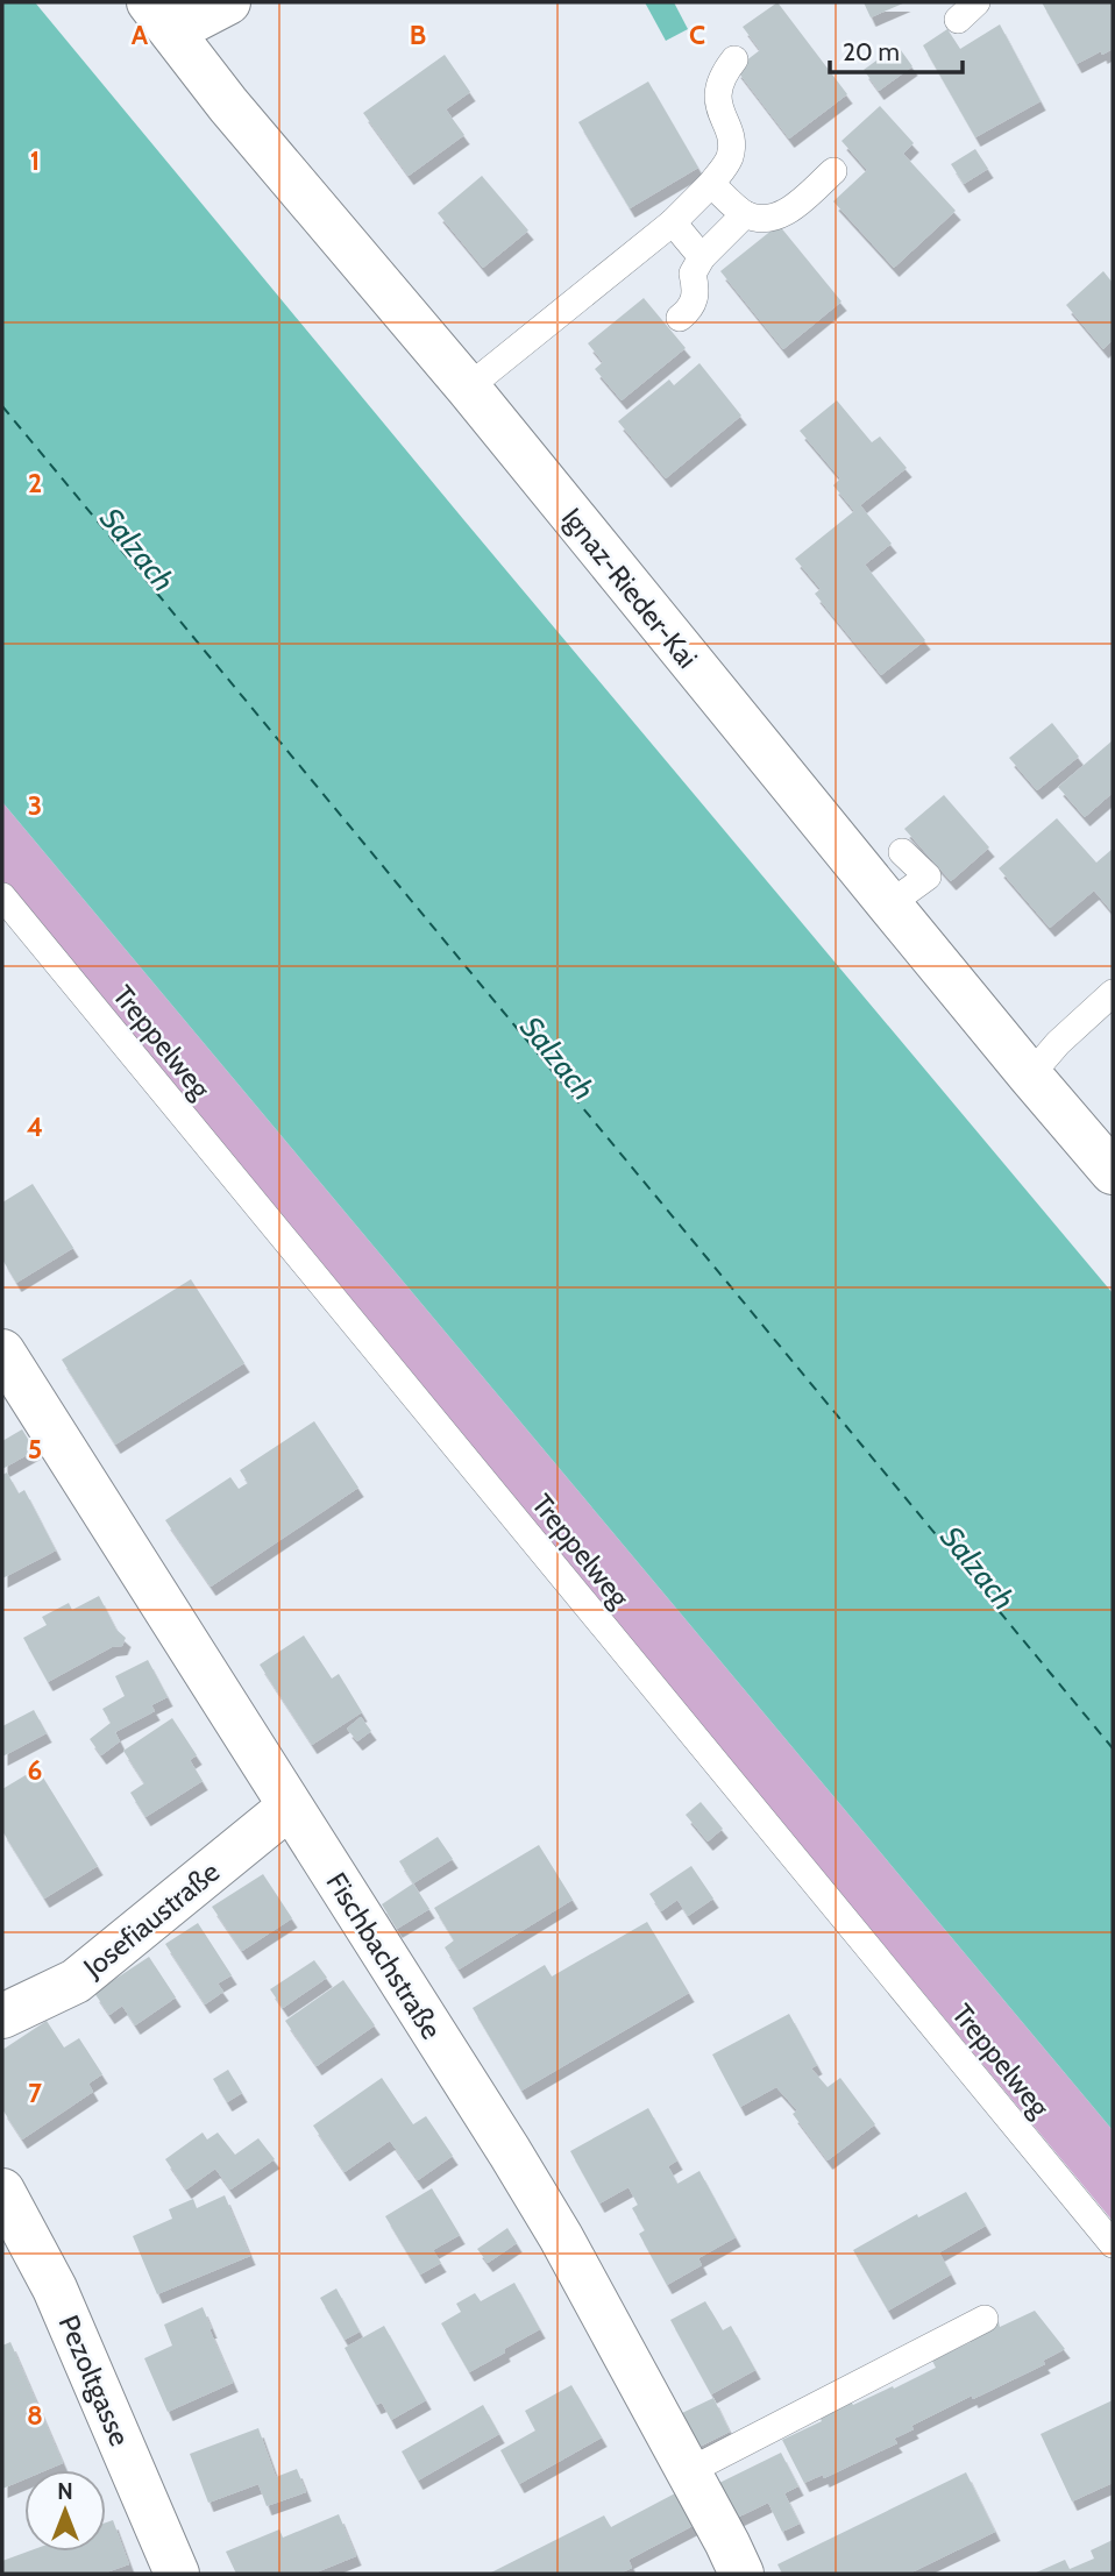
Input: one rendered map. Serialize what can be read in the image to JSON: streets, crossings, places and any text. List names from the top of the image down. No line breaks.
{"streets":{"street":["Ignaz-Rieder-Kai","Josefiaustraße","Fischbachstraße","Pezoltgasse"],"lane":["Treppelweg"]},"crossings":[["Josefiaustraße","Fischbachstraße"]],"water":["Salzach"],"scale_bar":"20 m","north":"top","grid":{"columns":["A","B","C"],"rows":["1","2","3","4","5","6","7","8"]}}
